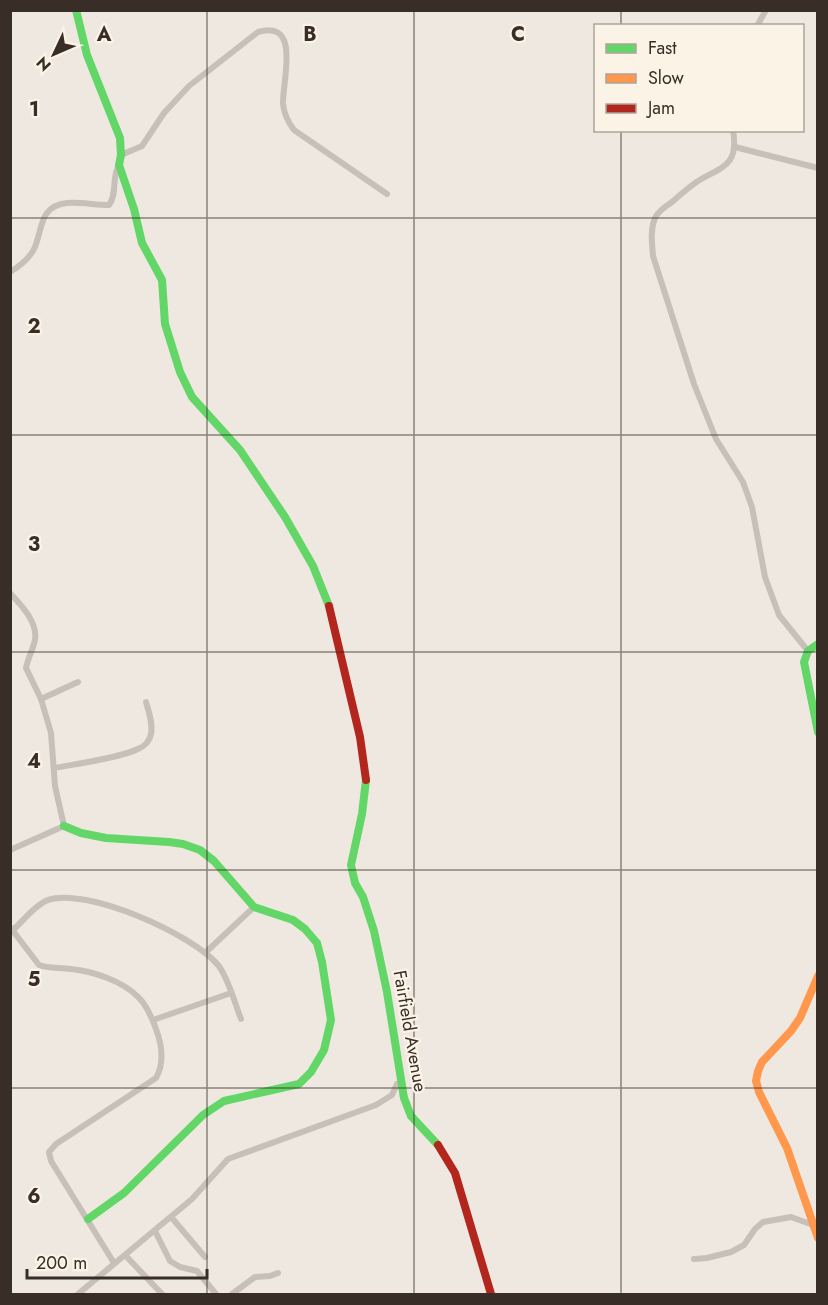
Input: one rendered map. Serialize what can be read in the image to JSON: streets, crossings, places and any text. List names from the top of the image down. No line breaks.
{"streets":{"street":["Fairfield Avenue"]},"legend":["Fast","Slow","Jam"],"scale_bar":"200 m","north":"bottom left","grid":{"columns":["A","B","C"],"rows":["1","2","3","4","5","6"]}}
